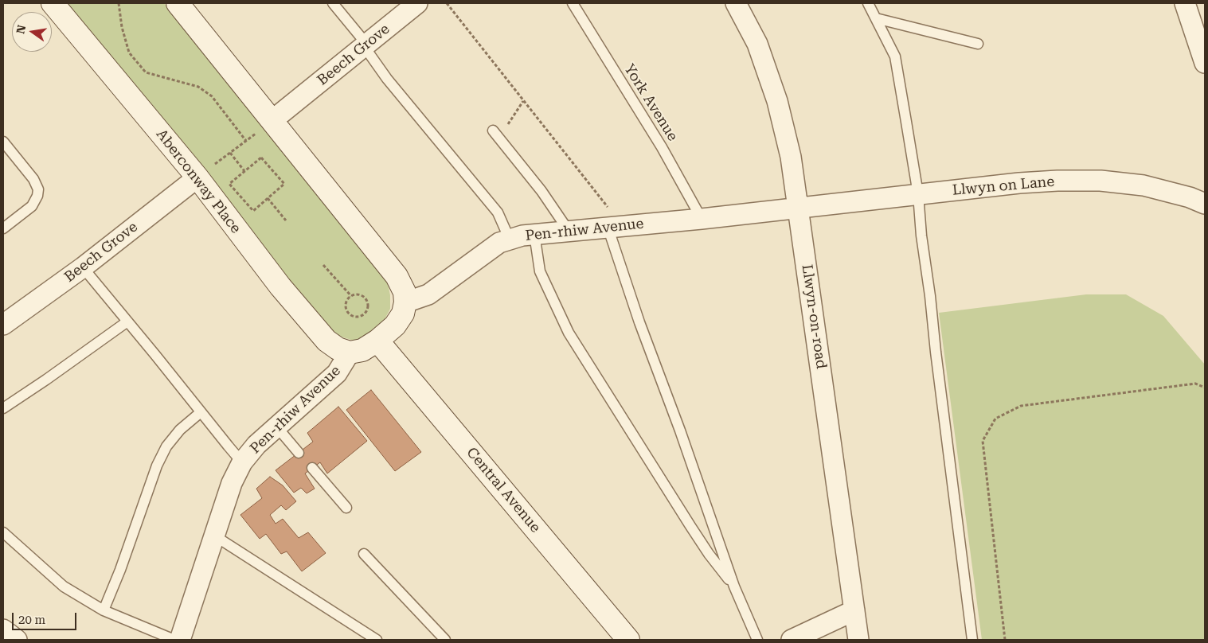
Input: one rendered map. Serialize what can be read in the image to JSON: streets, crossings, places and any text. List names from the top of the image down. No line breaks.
{"streets":{"street":["Beech Grove","Aberconway Place","Llwyn on Lane","Pen-rhiw Avenue","Llwyn-on-road","Central Avenue"],"lane":["York Avenue"]},"crossings":[["Beech Grove","Aberconway Place"],["York Avenue","Pen-rhiw Avenue"],["Aberconway Place","Pen-rhiw Avenue"],["Llwyn on Lane","Pen-rhiw Avenue"],["Llwyn on Lane","Llwyn-on-road"],["Pen-rhiw Avenue","Llwyn-on-road"],["Pen-rhiw Avenue","Central Avenue"]],"scale_bar":"20 m","north":"left"}
